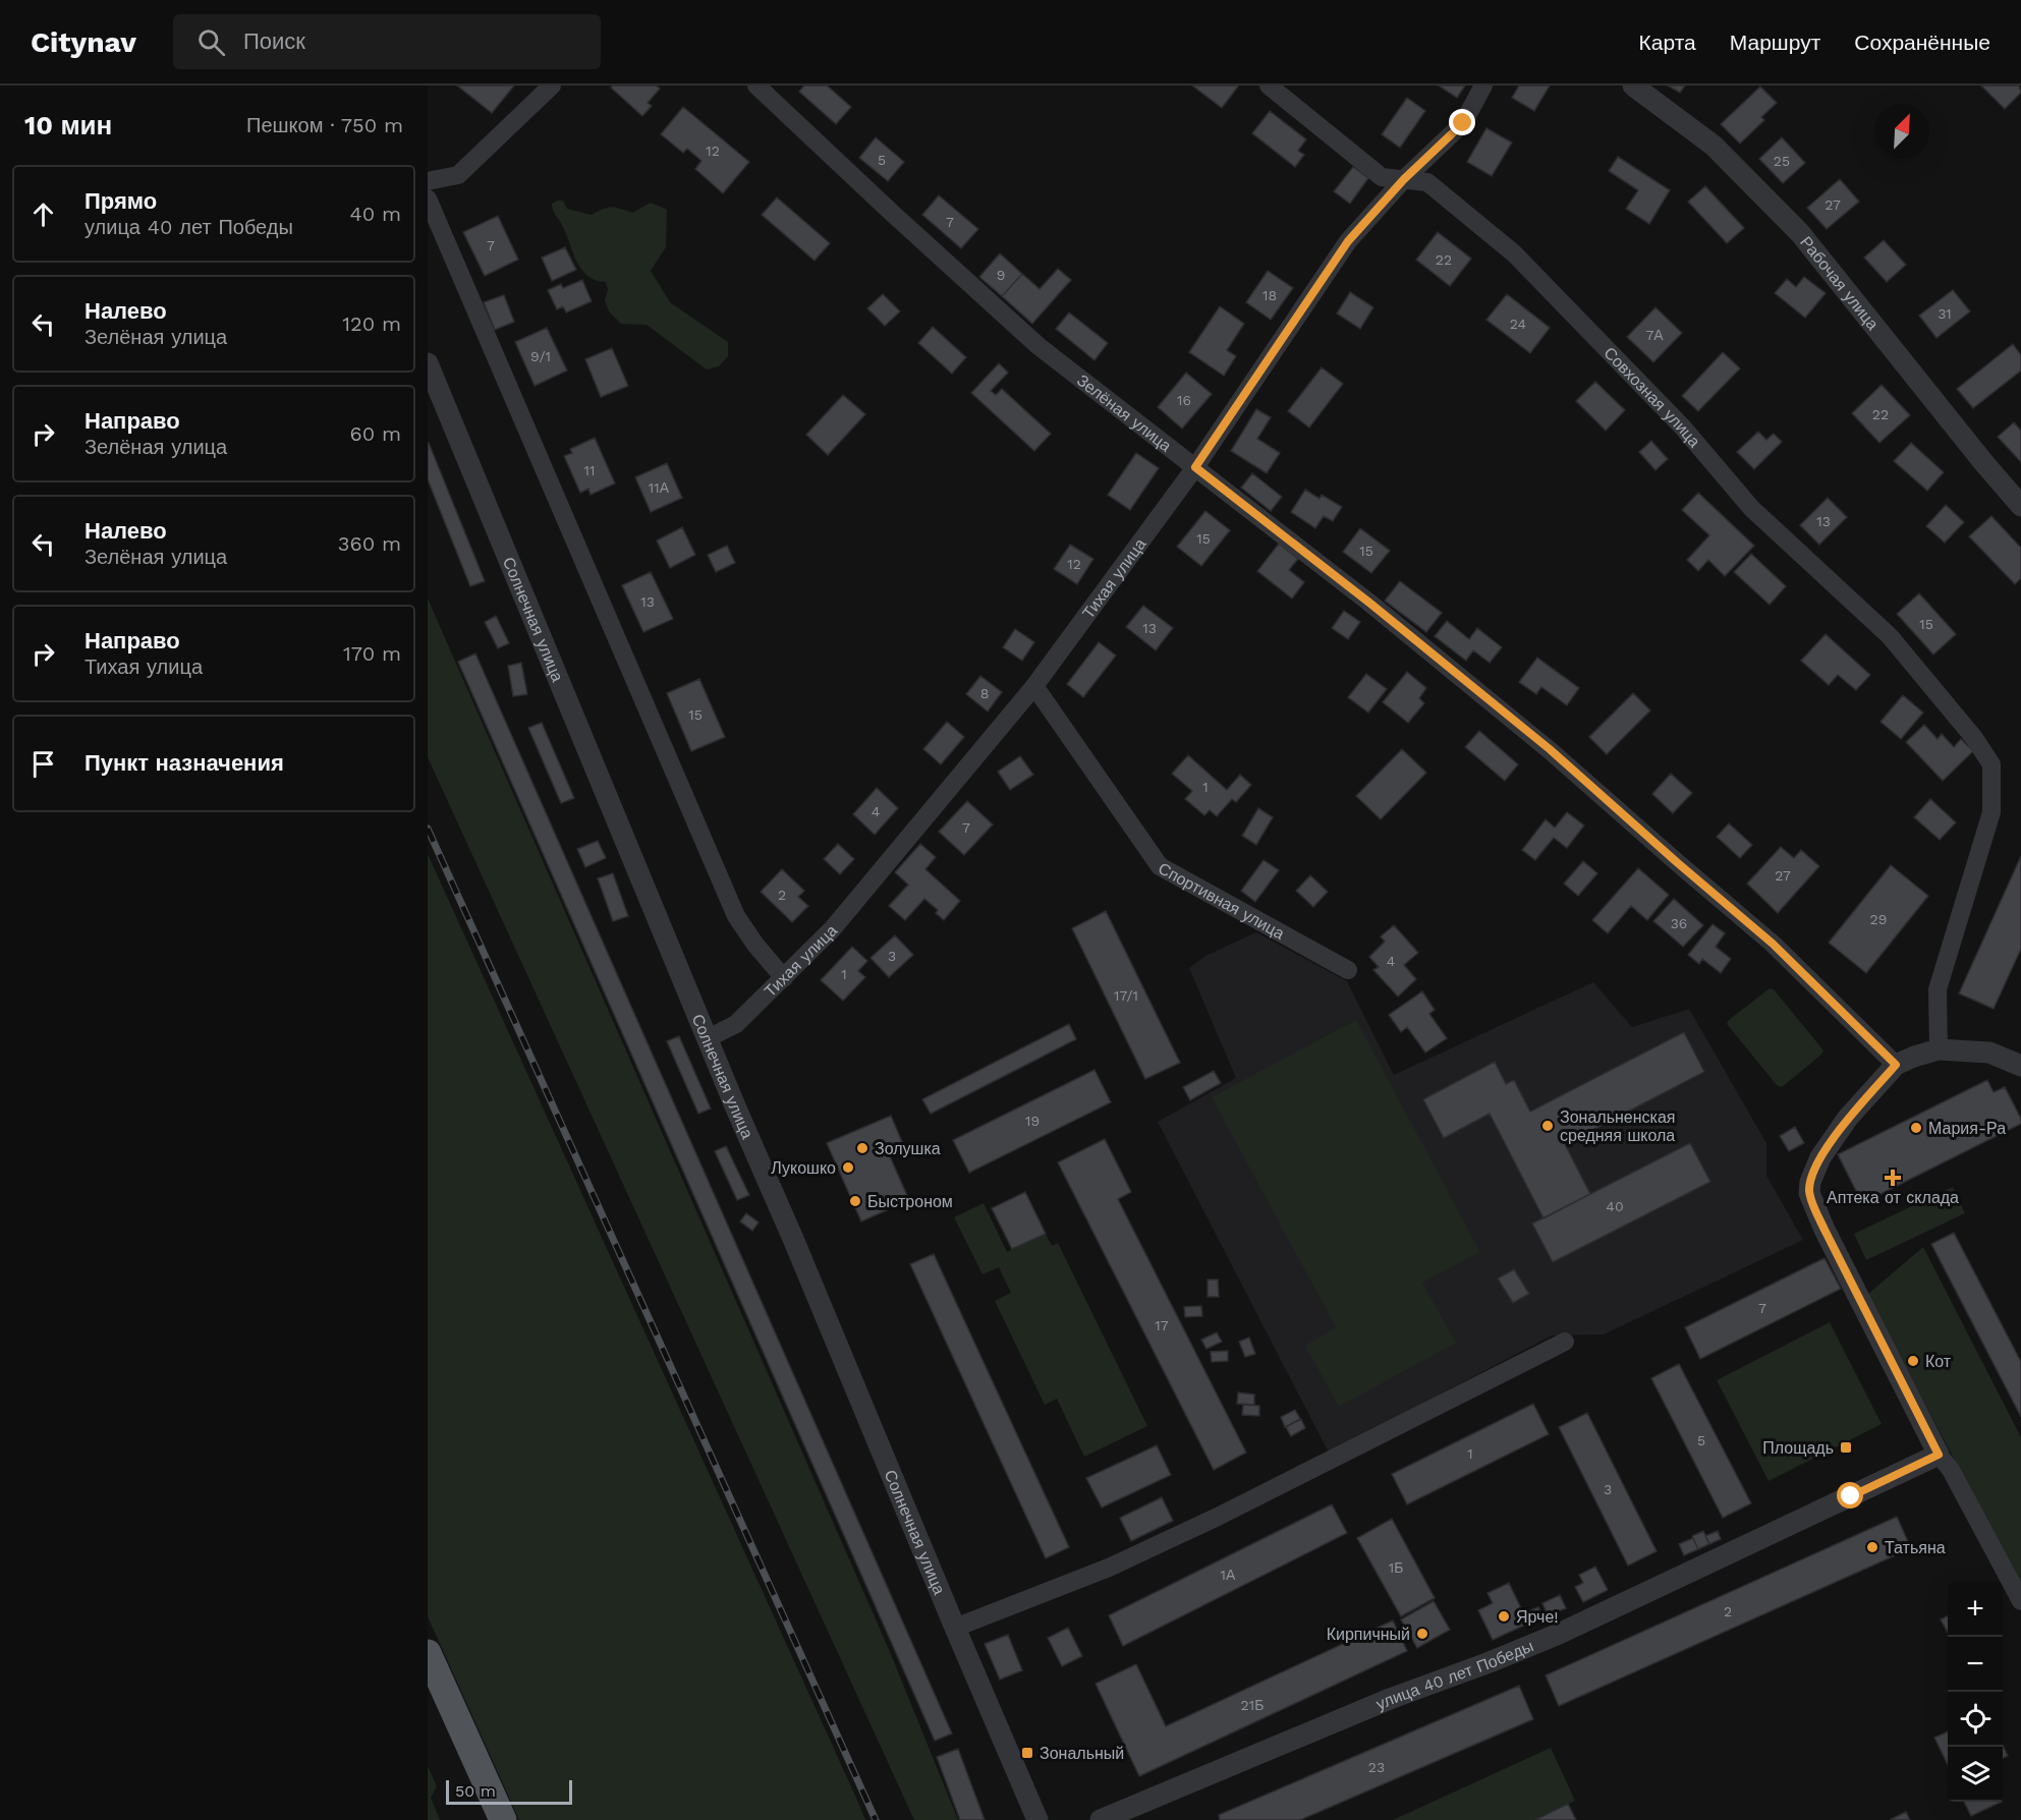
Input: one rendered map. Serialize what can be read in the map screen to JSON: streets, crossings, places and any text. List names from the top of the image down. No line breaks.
{"streets":{"street":["Рабочая улица","Совхозная улица","Зелёная улица","Тихая улица","Солнечная улица","Спортивная улица","улица 40 лет Победы"]},"crossings":[["Совхозная улица","Тихая улица"],["Зелёная улица","Тихая улица"],["Тихая улица","Солнечная улица"],["Тихая улица","Спортивная улица"]],"places":{"other":["Зональненская средняя школа","Мария-Ра","Золушка","Лукошко","Быстроном","Кот","Татьяна","Ярче!","Кирпичный"],"health":["Аптека от склада"],"transit":["Площадь","Зональный"]},"house_numbers":["12","5","25","27","7","7","22","9","18","31","24","7А","9/1","16","22","11","11А","13","15","15","12","13","15","13","8","15","1","4","7","27","2","29","36","3","4","1","17/1","19","40","7","17","5","1","3","1Б","1А","2","21Б","23"],"scale_bar":"50 m","north":"top right","page":{"header":"Citynav","search":"Поиск","nav":["Карта","Маршрут","Сохранённые"],"heading":["10 мин","Пешком · 750 m"],"list":[["Прямо","улица 40 лет Победы","40 m"],["Налево","Зелёная улица","120 m"],["Направо","Зелёная улица","60 m"],["Налево","Зелёная улица","360 m"],["Направо","Тихая улица","170 m"],"Пункт назначения"],"map_buttons":["+","−"],"scale":"50 m"}}
